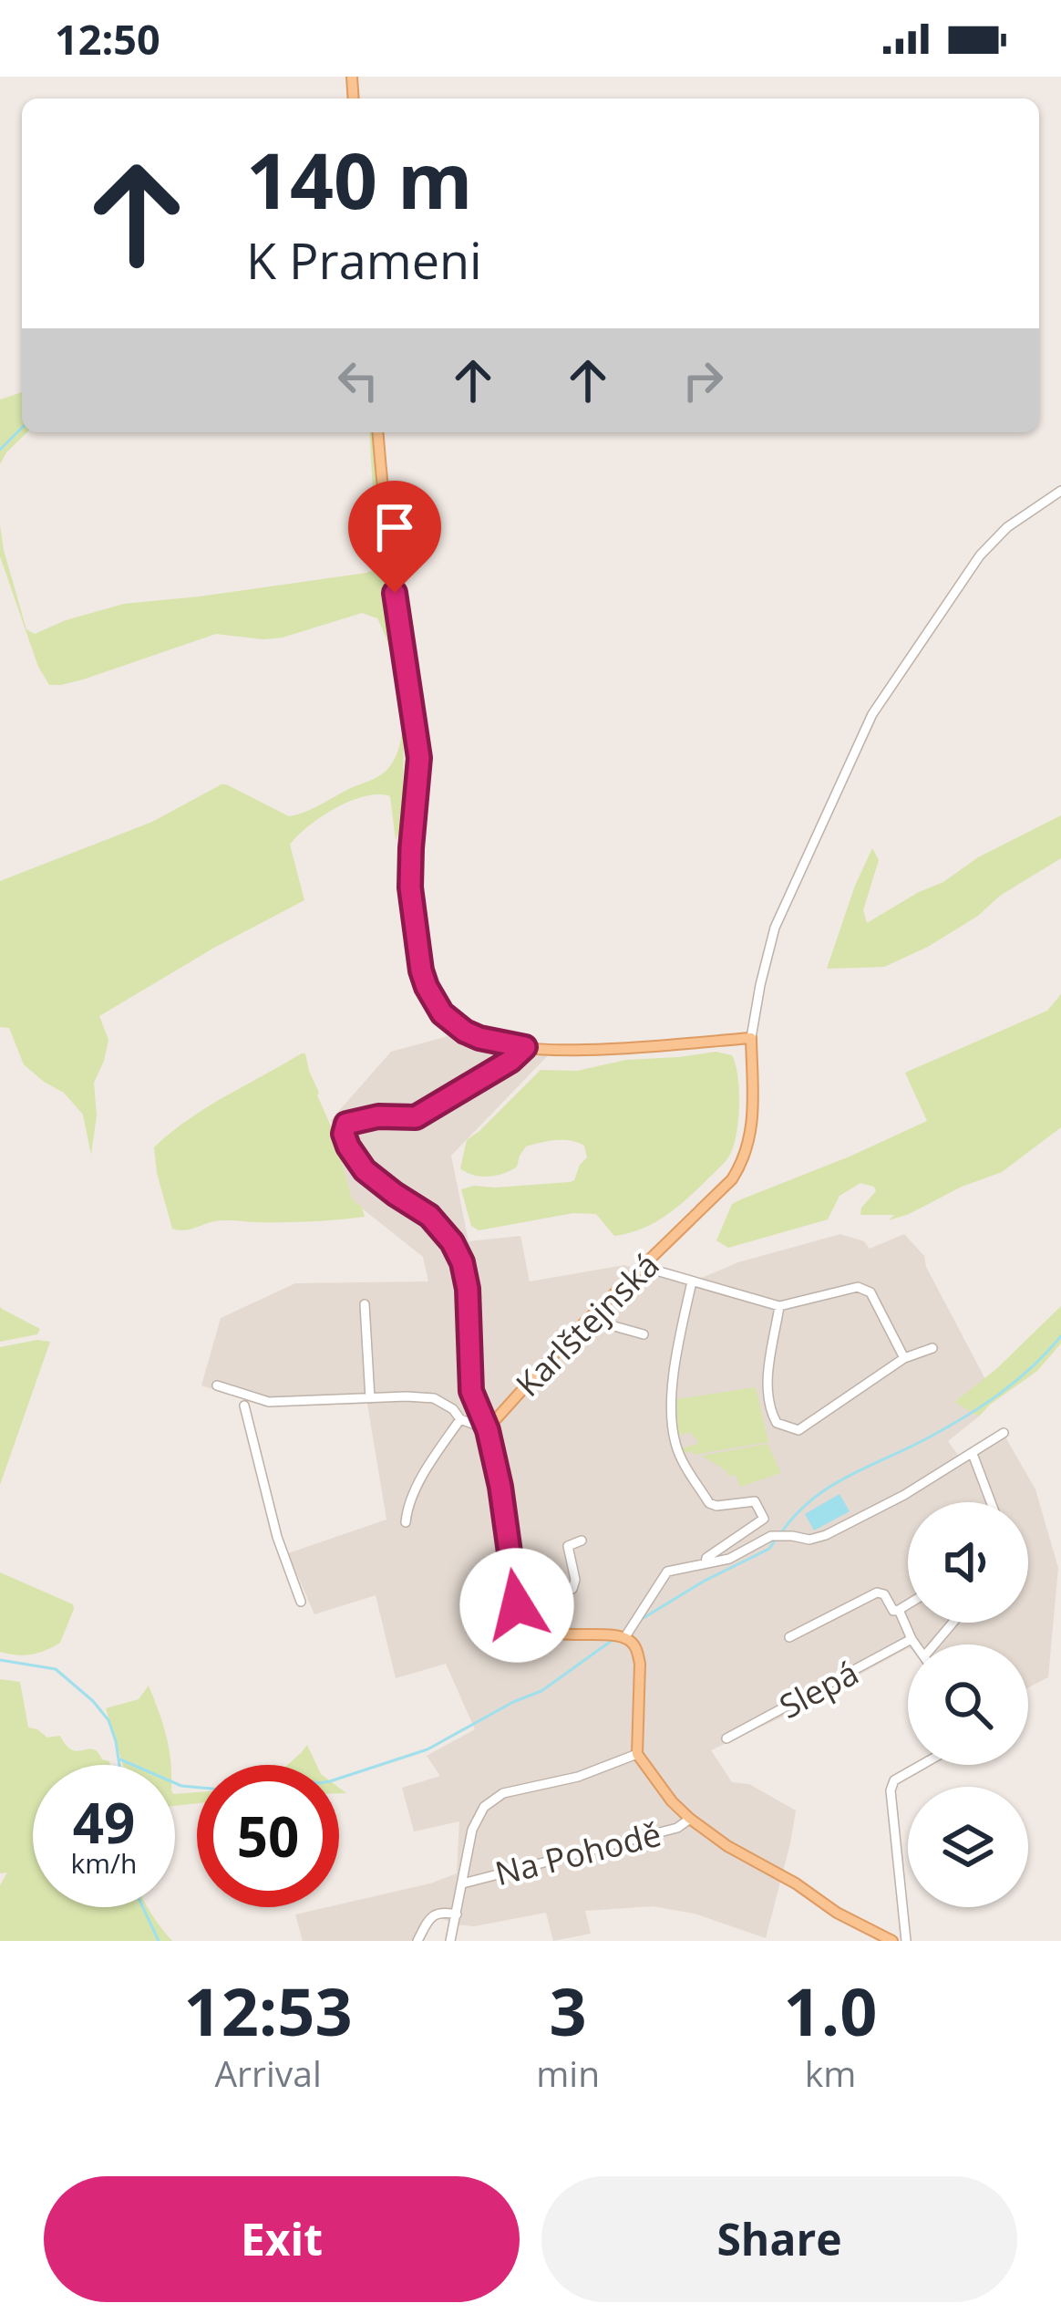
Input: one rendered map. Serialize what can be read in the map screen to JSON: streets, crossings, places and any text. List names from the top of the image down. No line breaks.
{"streets":{"main road":["Karlštejnská"],"street":["Slepá","Na Pohodě"]},"page":{"status":"12:50","turn":["140 m","K Prameni"],"speed":"49 km/h","limit":"50","eta":["12:53","Arrival","3","min","1.0","km"],"buttons":["Exit","Share"]}}
